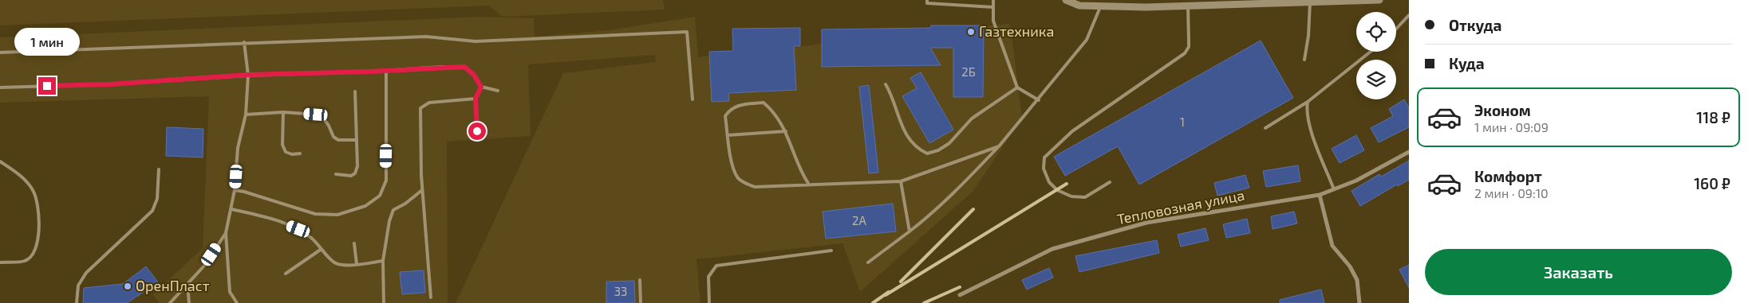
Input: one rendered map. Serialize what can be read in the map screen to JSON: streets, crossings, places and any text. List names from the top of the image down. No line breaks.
{"streets":{"street":["Тепловозная улица"]},"places":["Газтехника","ОренПласт"],"house_numbers":["2Б","1","2А","33"],"page":{"banner":["Откуда","Куда"],"bubble":"1 мин","list":[{"name":"Эконом","note":"1 мин · 09:09","value":"118 ₽"},{"name":"Комфорт","note":"2 мин · 09:10","value":"160 ₽"}],"buttons":"Заказать"}}
